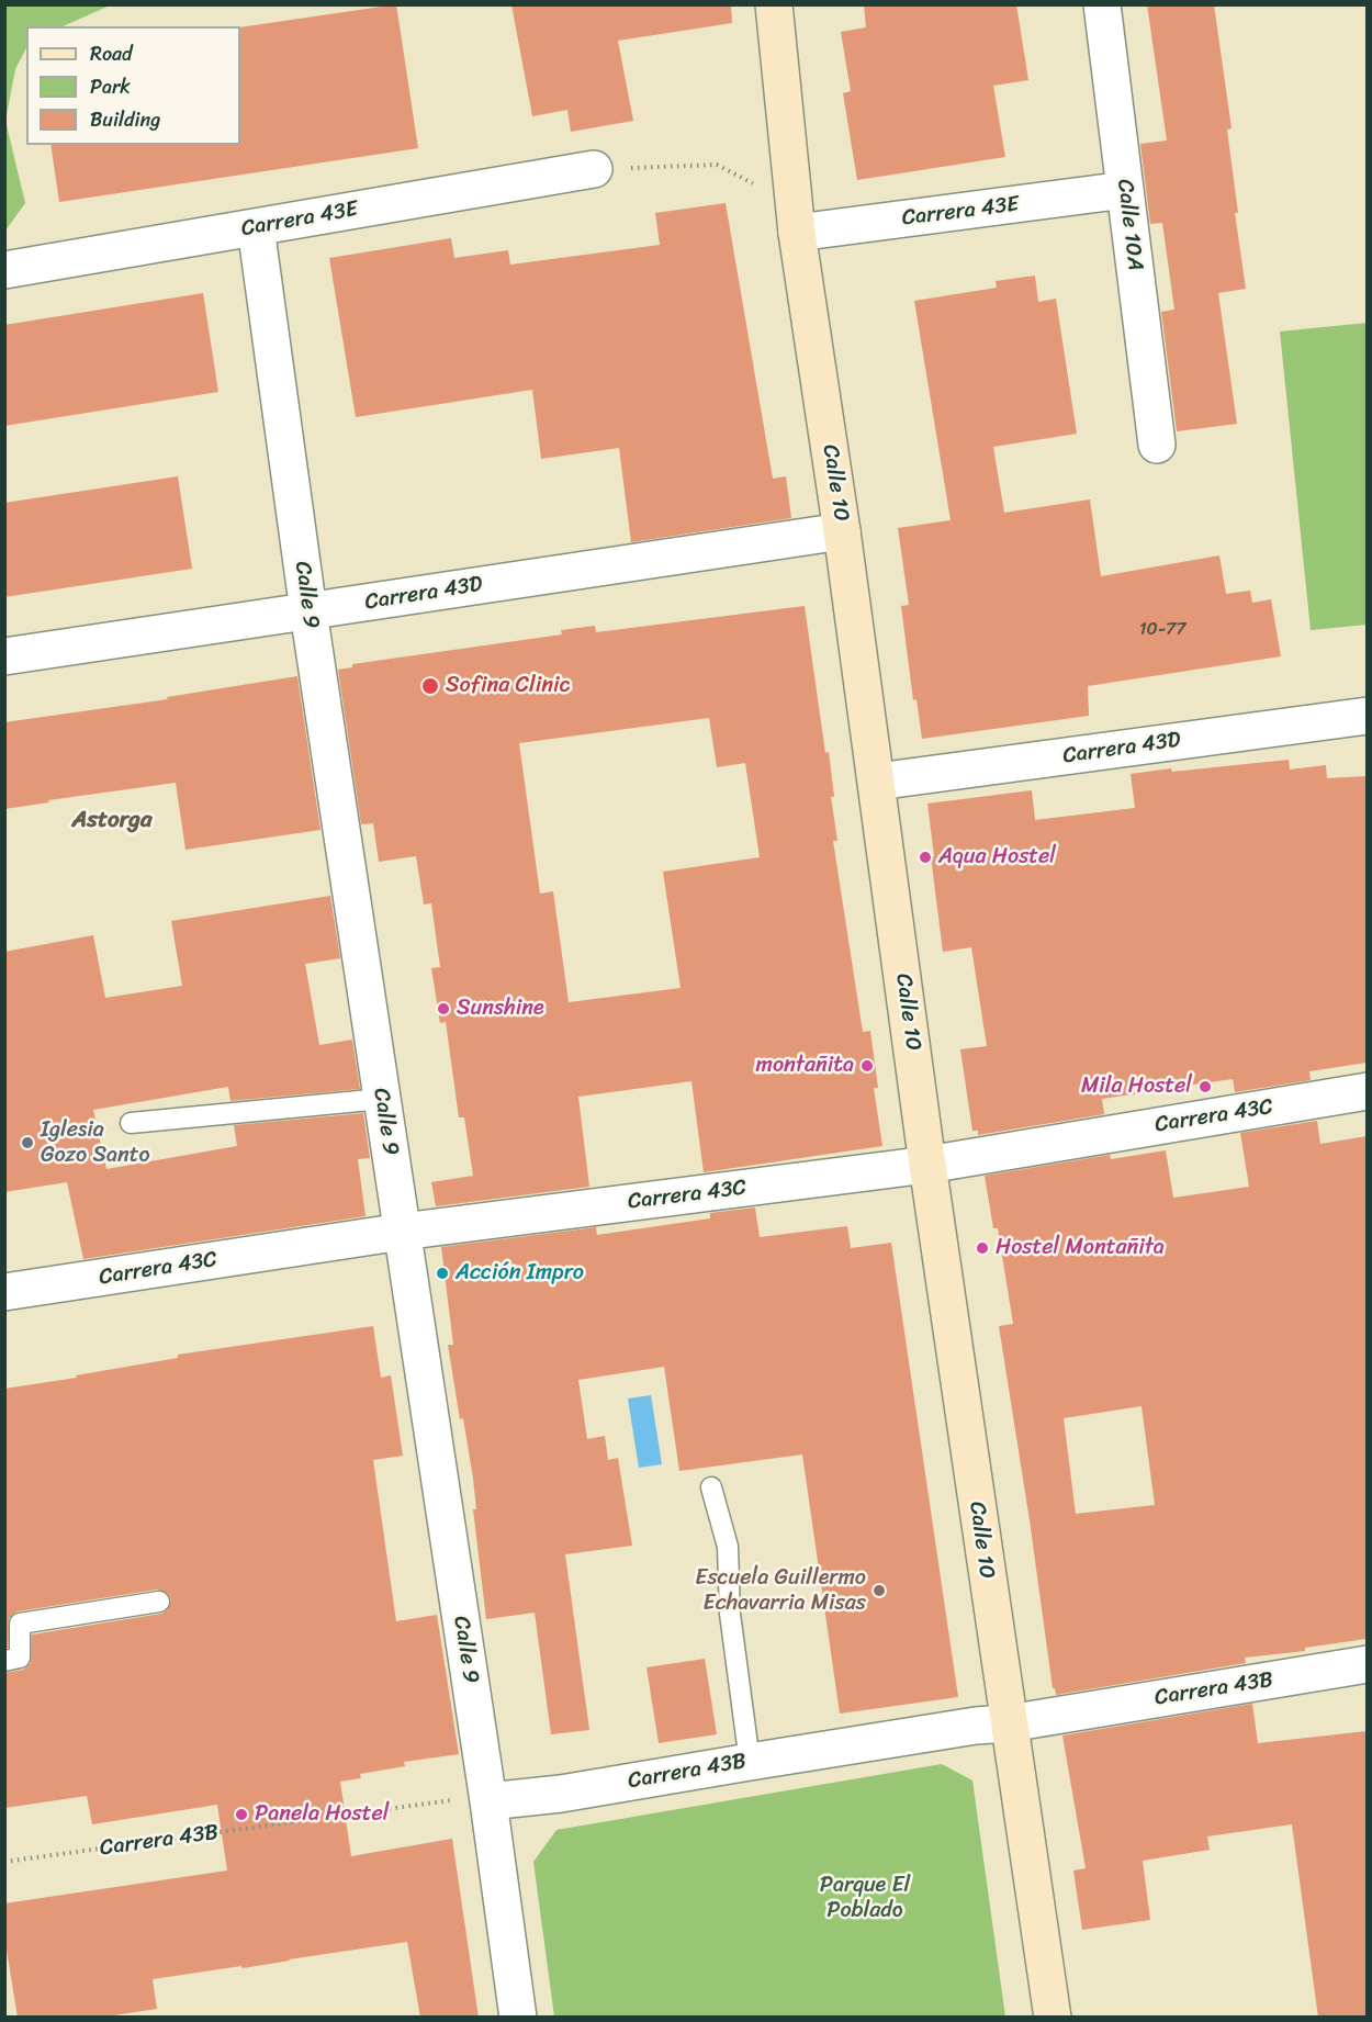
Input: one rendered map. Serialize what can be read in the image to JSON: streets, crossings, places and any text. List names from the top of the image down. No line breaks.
{"streets":{"main road":["Calle 10"],"street":["Carrera 43E","Calle 10A","Carrera 43D","Calle 9","Carrera 43C","Carrera 43B"]},"crossings":[["Carrera 43E","Calle 10A"],["Carrera 43E","Calle 10"],["Carrera 43E","Calle 9"],["Calle 10","Carrera 43D"],["Calle 10","Carrera 43C"],["Calle 10","Carrera 43B"],["Carrera 43D","Calle 9"],["Calle 9","Carrera 43C"],["Calle 9","Carrera 43B"]],"districts":["Astorga"],"parks":["Parque El Poblado"],"places":["Sofina Clinic","Aqua Hostel","Sunshine","montañita","Mila Hostel","Iglesia Gozo Santo","Hostel Montañita","Acción Impro","Escuela Guillermo Echavarria Misas","Panela Hostel"],"house_numbers":["10-77"],"legend":["Road","Park","Building"]}
